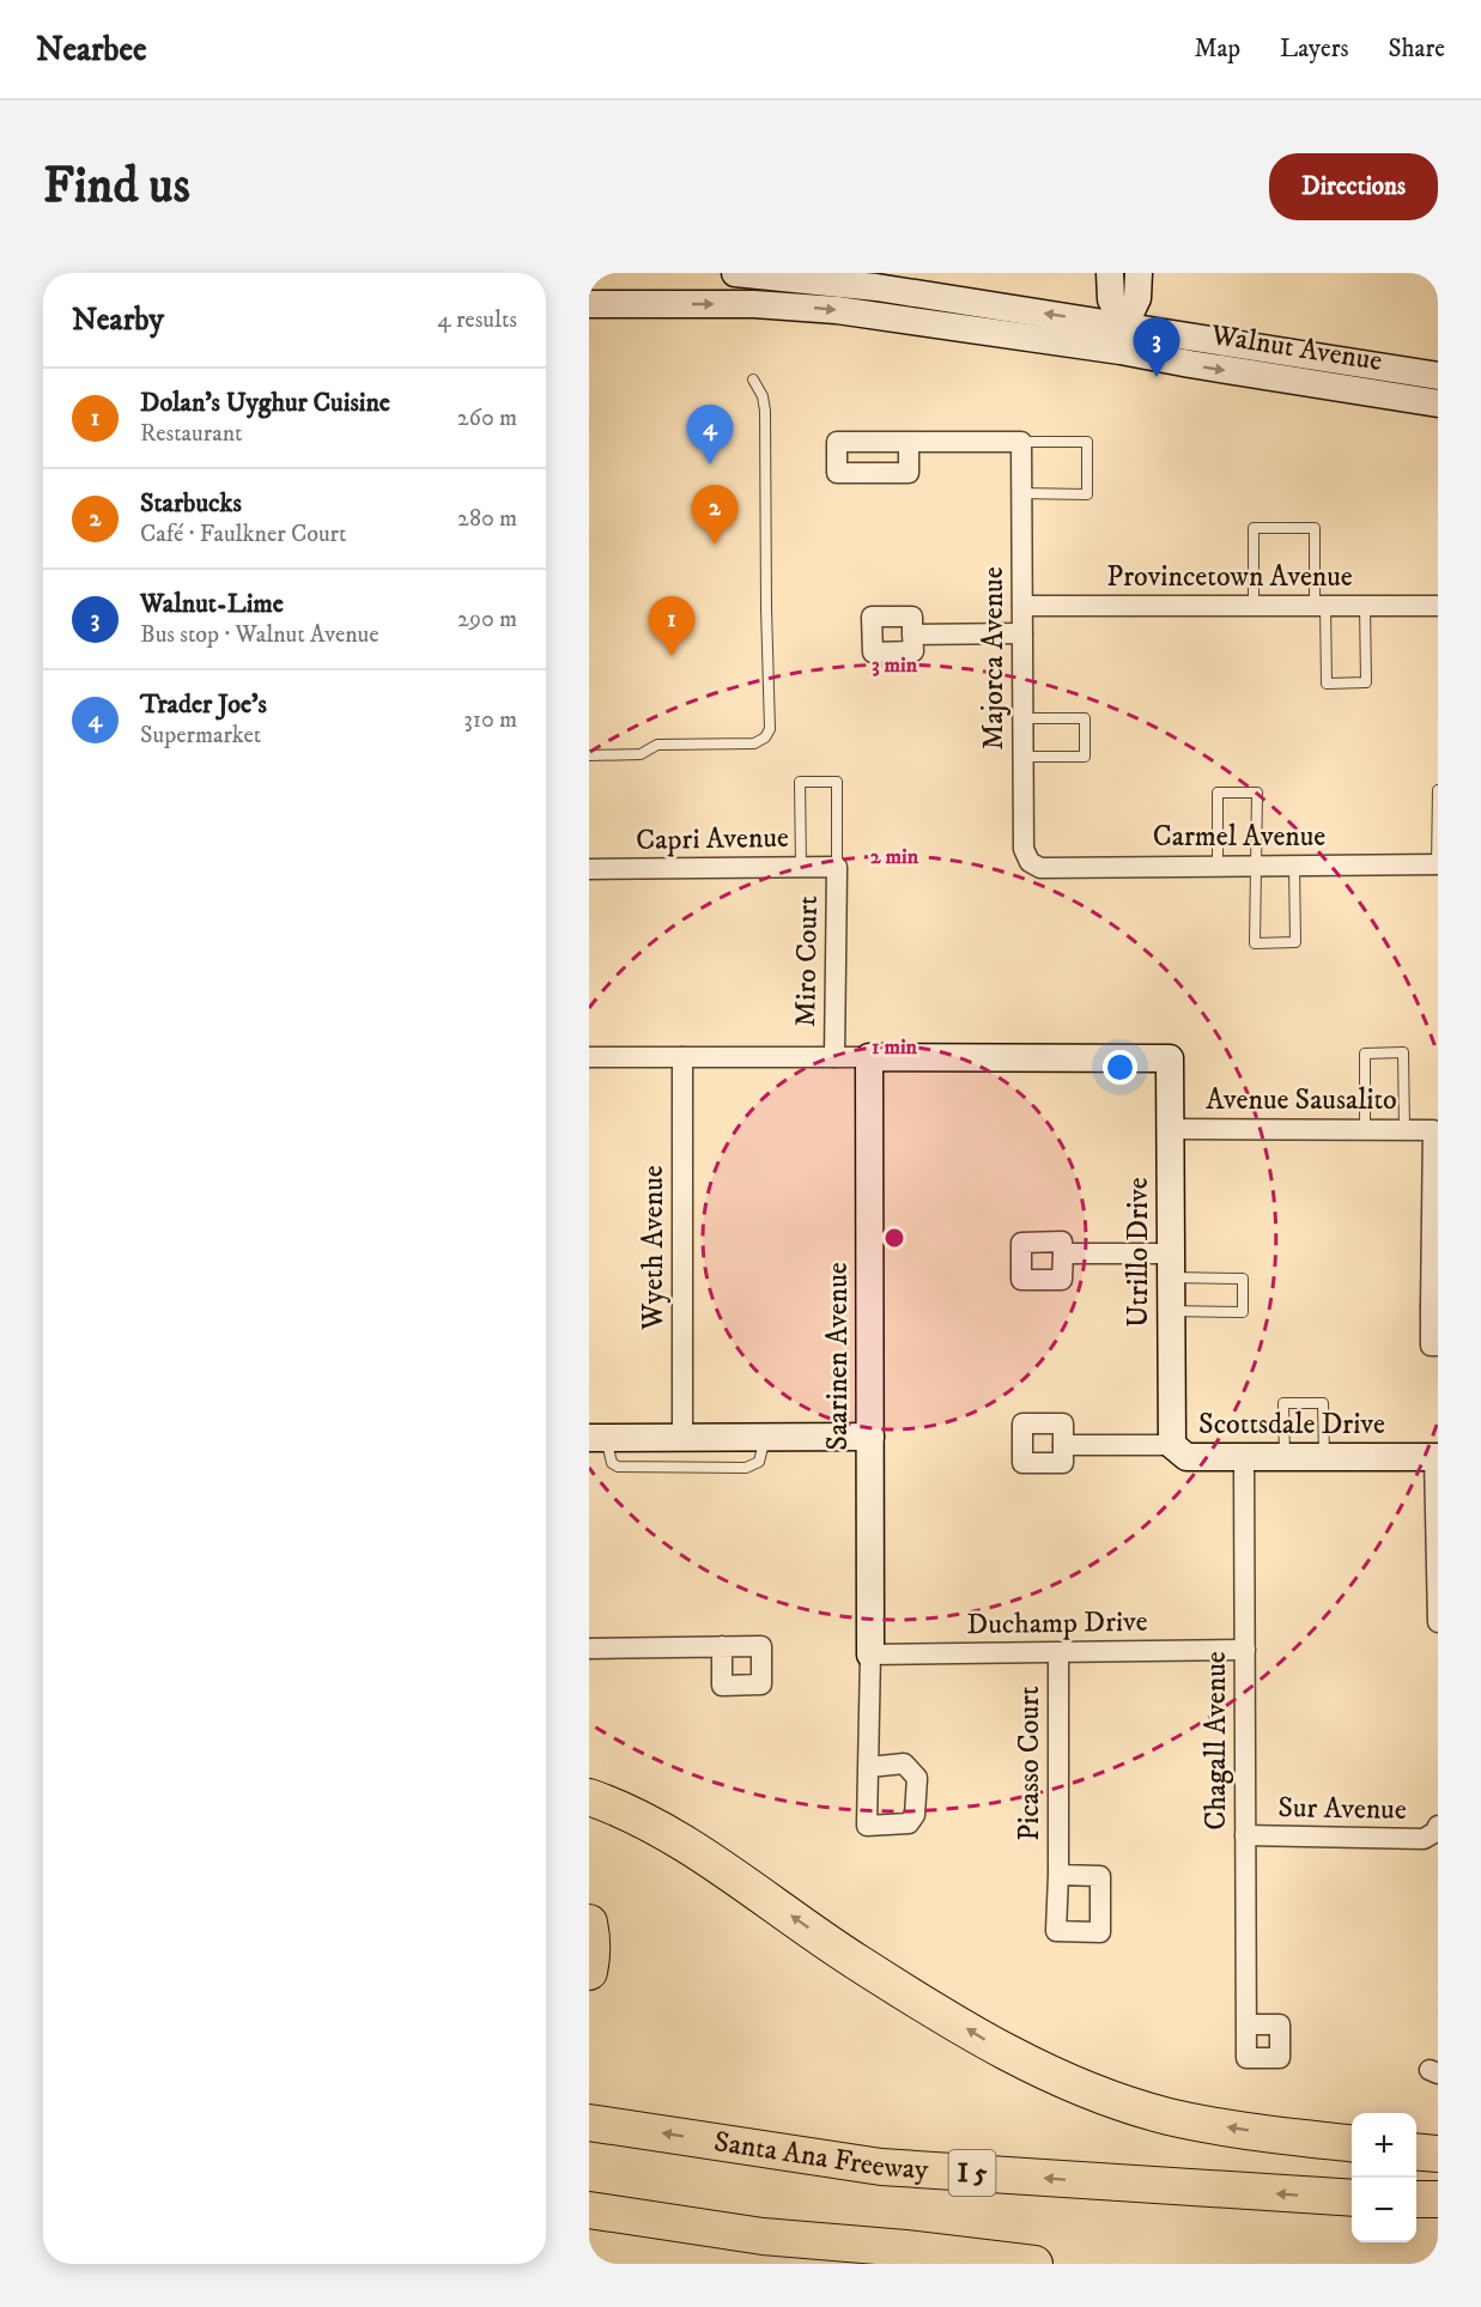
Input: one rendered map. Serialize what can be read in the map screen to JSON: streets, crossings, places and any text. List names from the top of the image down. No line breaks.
{"streets":{"highway":["Santa Ana Freeway","I 5"],"street":["Walnut Avenue","Provincetown Avenue","Majorca Avenue","Carmel Avenue","Capri Avenue","Miro Court","Avenue Sausalito","Wyeth Avenue","Utrillo Drive","Saarinen Avenue","Scottsdale Drive","Duchamp Drive","Chagall Avenue","Picasso Court","Sur Avenue"]},"crossings":[["Provincetown Avenue","Majorca Avenue"],["Majorca Avenue","Carmel Avenue"],["Capri Avenue","Miro Court"],["Avenue Sausalito","Utrillo Drive"],["Utrillo Drive","Saarinen Avenue"],["Utrillo Drive","Scottsdale Drive"],["Saarinen Avenue","Duchamp Drive"],["Scottsdale Drive","Chagall Avenue"],["Duchamp Drive","Chagall Avenue"],["Duchamp Drive","Picasso Court"],["Chagall Avenue","Sur Avenue"]],"page":{"header":"Nearbee","nav":["Map","Layers","Share"],"buttons":"Directions","title":"Find us","heading":["Nearby","4 results"],"pins":["3","4","2","1"],"list":[{"mark":"1","name":"Dolan's Uyghur Cuisine","note":"Restaurant","value":"260 m"},{"mark":"2","name":"Starbucks","note":"Café · Faulkner Court","value":"280 m"},{"mark":"3","name":"Walnut-Lime","note":"Bus stop · Walnut Avenue","value":"290 m"},{"mark":"4","name":"Trader Joe's","note":"Supermarket","value":"310 m"}],"map_buttons":["+","−"]},"rings":["3 min","2 min","1 min"]}
